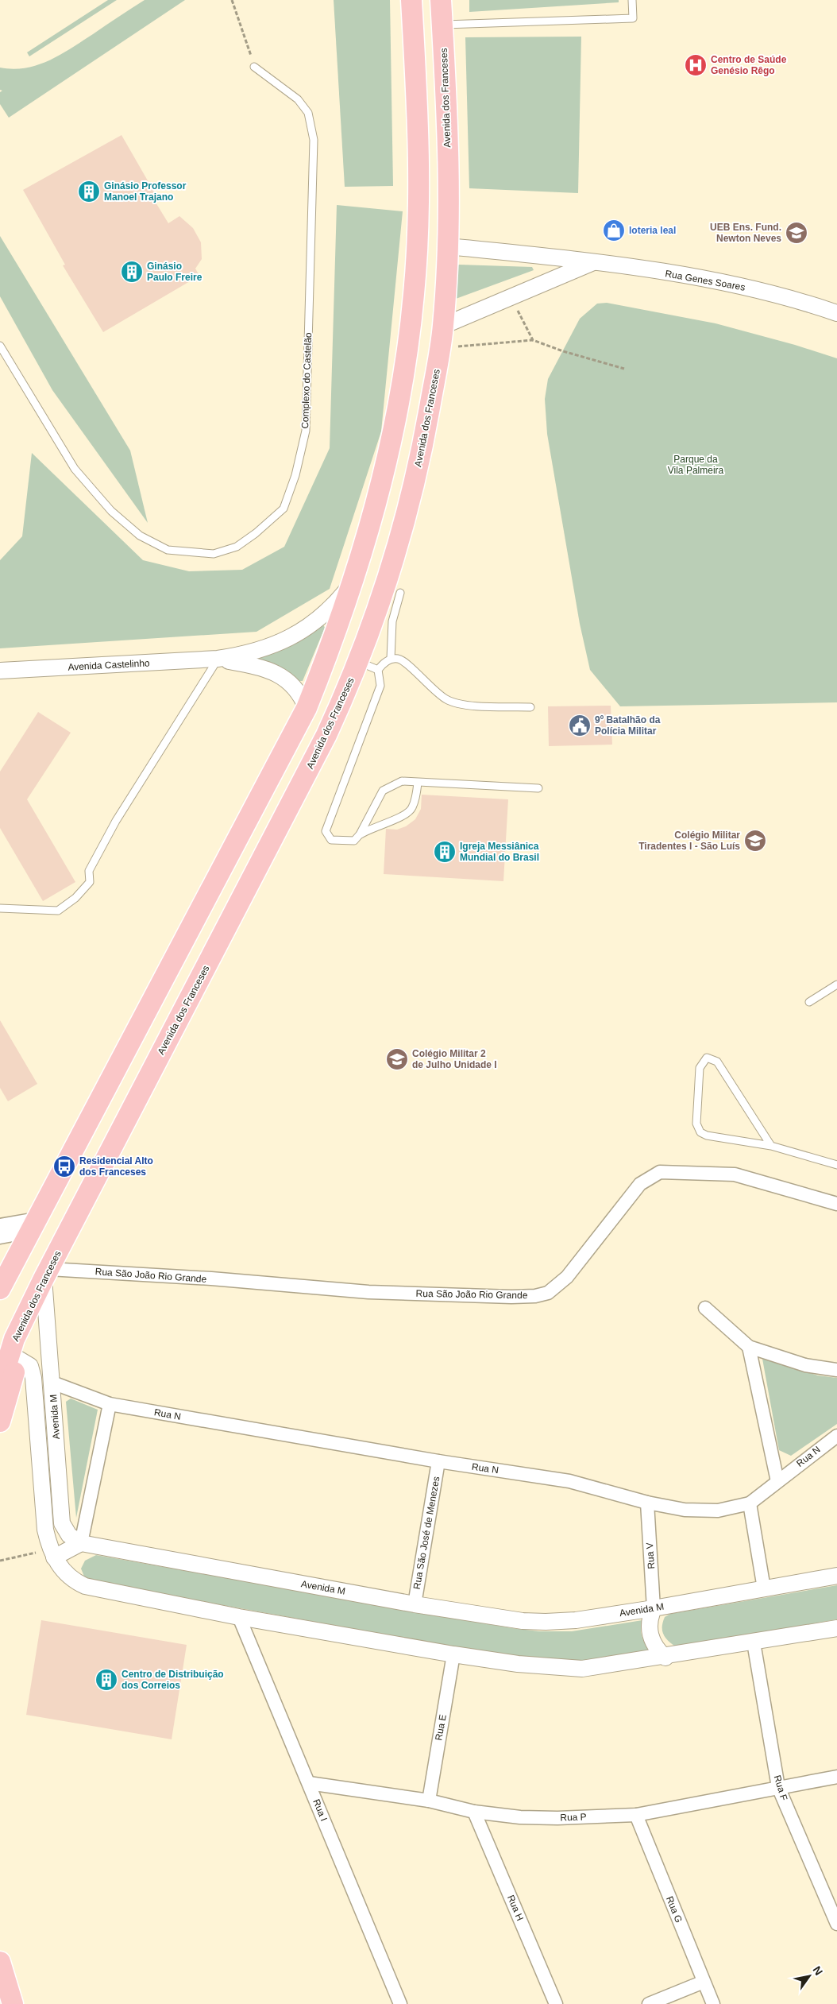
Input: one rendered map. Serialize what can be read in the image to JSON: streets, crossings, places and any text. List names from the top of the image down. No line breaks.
{"streets":{"main road":["Avenida dos Franceses"],"street":["Rua Genes Soares","Avenida Castelinho","Rua São João Rio Grande","Rua N","Avenida M","Rua São José de Menezes","Rua V","Rua E","Rua F","Rua I","Rua P","Rua H","Rua G"],"lane":["Complexo do Castelão"]},"crossings":[["Avenida dos Franceses","Rua Genes Soares"],["Avenida dos Franceses","Rua São João Rio Grande"],["Avenida dos Franceses","Avenida M"],["Rua São João Rio Grande","Avenida M"],["Rua N","Avenida M"],["Rua N","Rua São José de Menezes"],["Rua N","Rua V"],["Avenida M","Rua São José de Menezes"],["Avenida M","Rua V"],["Avenida M","Rua E"],["Avenida M","Rua F"],["Avenida M","Rua I"],["Rua E","Rua P"],["Rua F","Rua P"],["Rua I","Rua P"],["Rua P","Rua H"],["Rua P","Rua G"]],"parks":["Parque da Vila Palmeira"],"places":{"hospital":["Centro de Saúde Genésio Rêgo"],"building":["Ginásio Professor Manoel Trajano","Ginásio Paulo Freire","Igreja Messiânica Mundial do Brasil","Centro de Distribuição dos Correios"],"shop":["loteria leal"],"school or university":["UEB Ens. Fund. Newton Neves","Colégio Militar Tiradentes I - São Luís","Colégio Militar 2 de Julho Unidade I"],"public building":["9º Batalhão da Polícia Militar"],"bus stop":["Residencial Alto dos Franceses"]},"north":"top right"}
